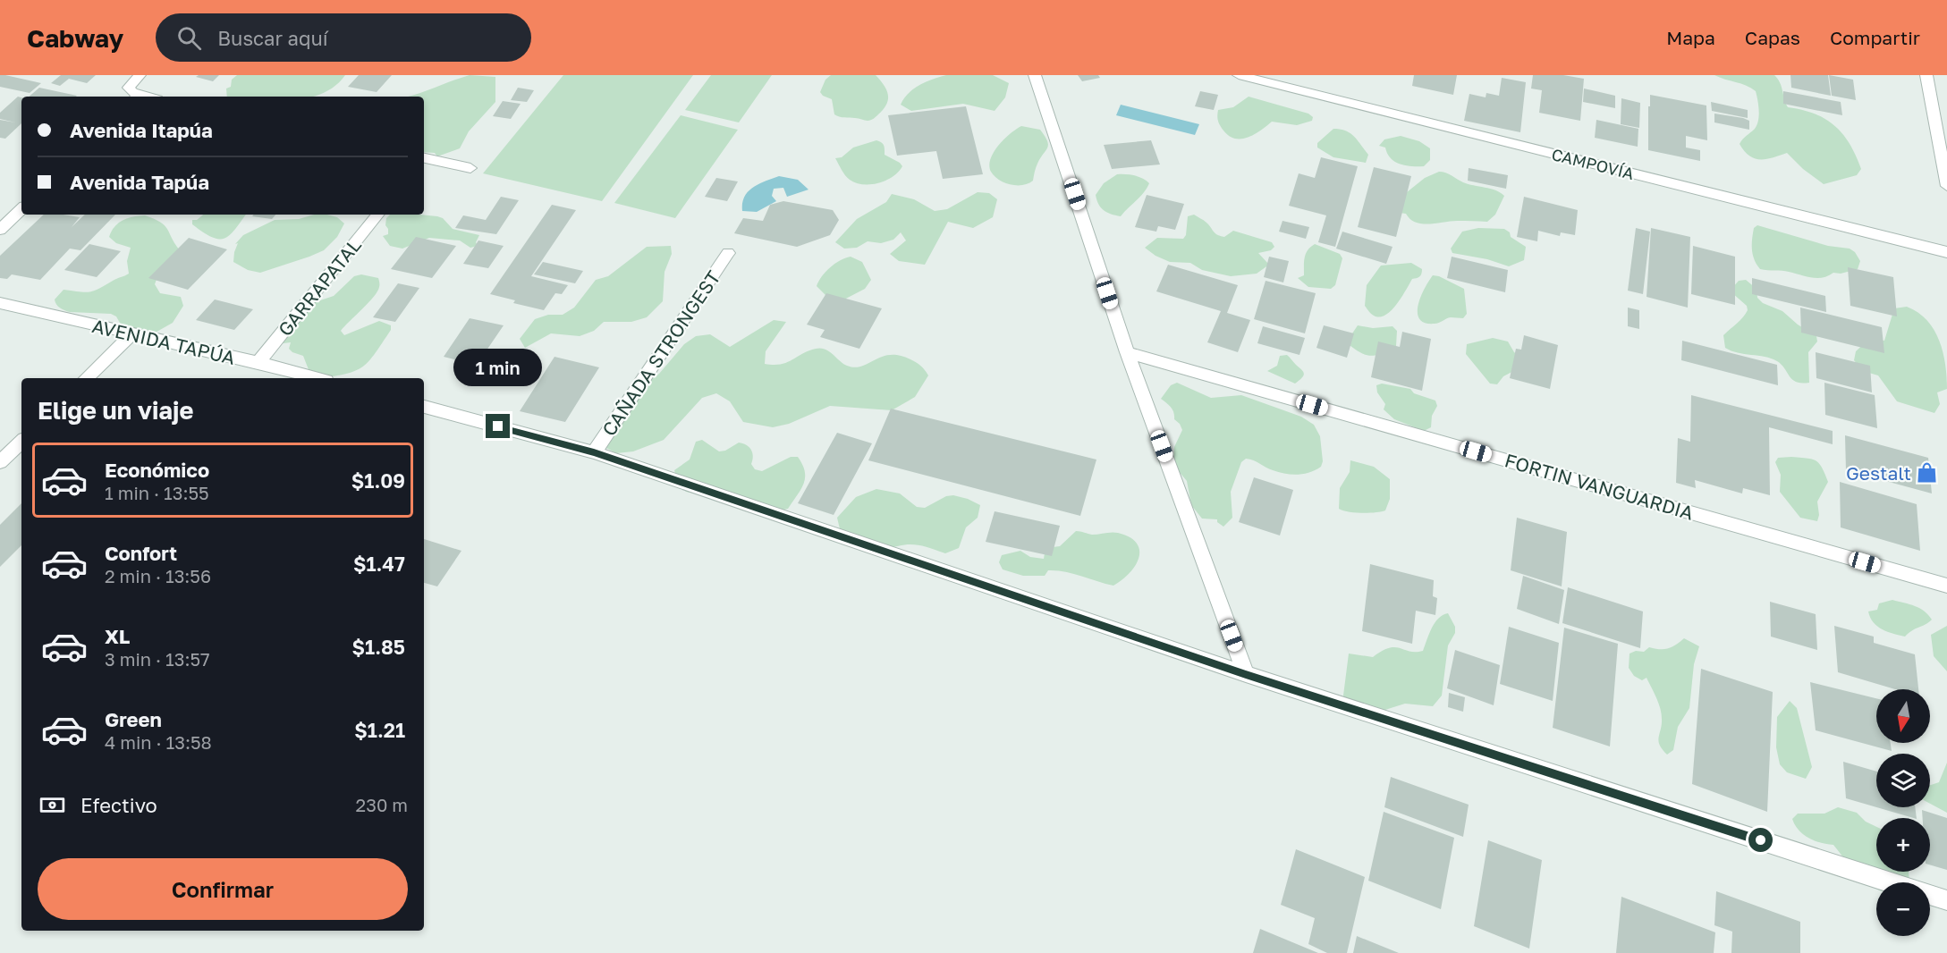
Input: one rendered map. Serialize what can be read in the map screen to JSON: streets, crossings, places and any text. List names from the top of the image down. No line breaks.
{"streets":{"street":["CAMPOVÍA","GARRAPATAL","AVENIDA TAPÚA","CAÑADA STRONGEST","FORTIN VANGUARDIA"]},"crossings":[["GARRAPATAL","AVENIDA TAPÚA"]],"places":{"shop":["Gestalt"]},"north":"bottom","page":{"header":"Cabway","search":"Buscar aquí","nav":["Mapa","Capas","Compartir"],"banner":["Avenida Itapúa","Avenida Tapúa"],"bubble":"1 min","heading":"Elige un viaje","list":[{"name":"Económico","note":"1 min · 13:55","value":"$1.09"},{"name":"Confort","note":"2 min · 13:56","value":"$1.47"},{"name":"XL","note":"3 min · 13:57","value":"$1.85"},{"name":"Green","note":"4 min · 13:58","value":"$1.21"}],"map_buttons":["+","−"],"pay":["Efectivo","230 m"],"buttons":"Confirmar"}}
